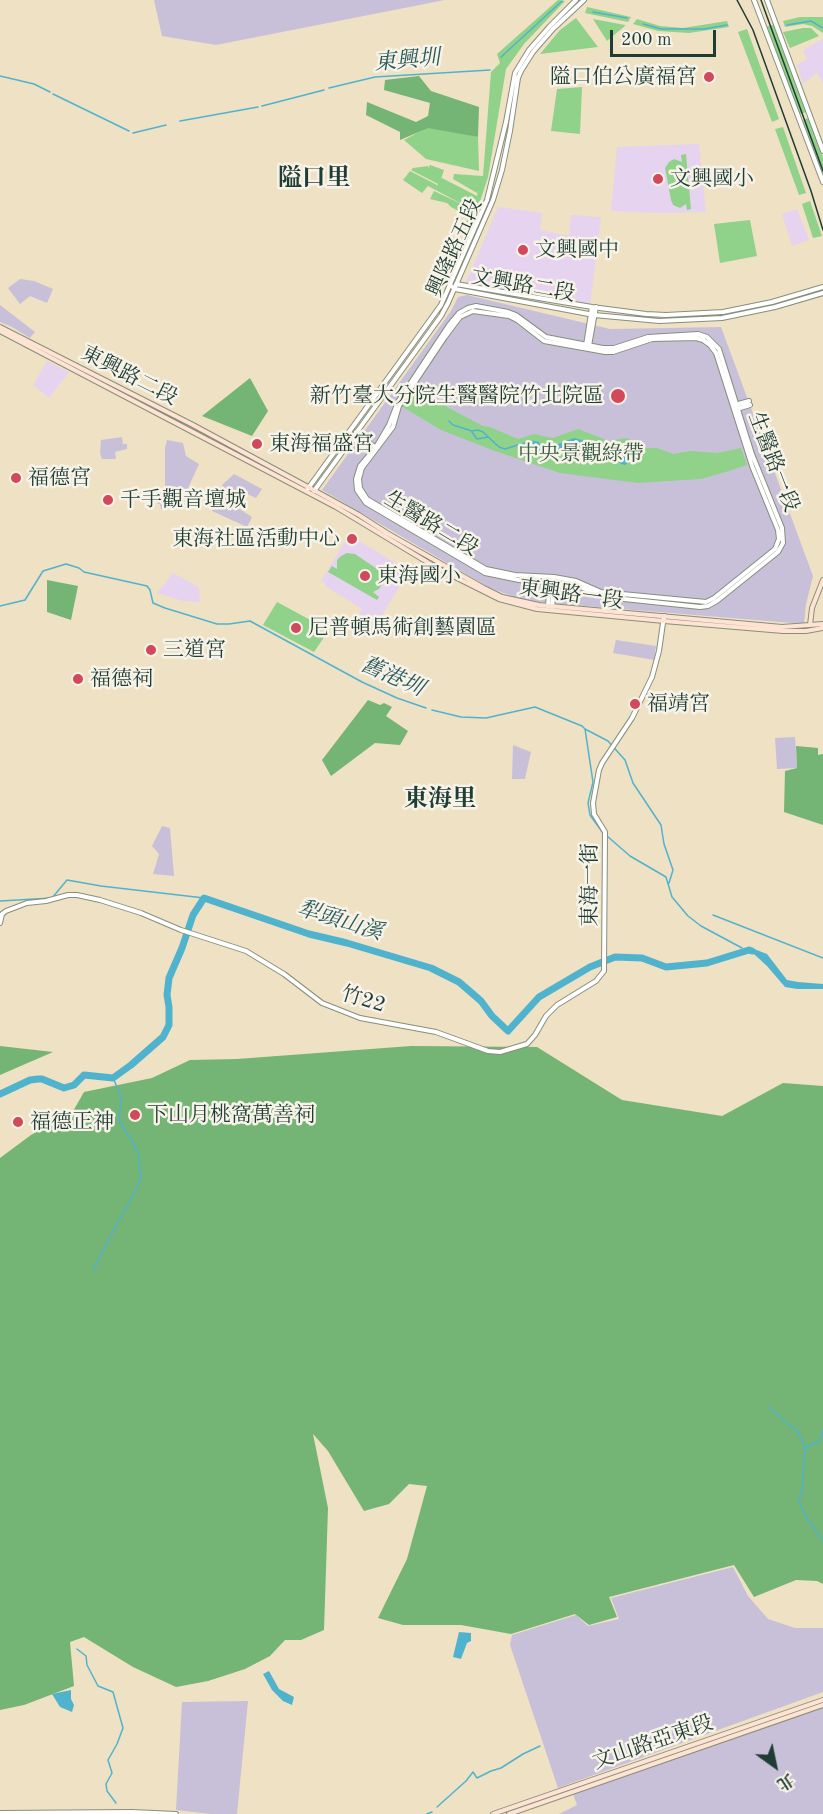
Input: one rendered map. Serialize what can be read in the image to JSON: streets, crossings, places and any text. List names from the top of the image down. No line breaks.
{"streets":{"main road":["東興路二段","東興路一段","文山路亞東段"],"street":["興隆路五段","文興路二段","生醫路一段","生醫路二段","東海一街","竹22"]},"crossings":[["興隆路五段","文興路二段"],["興隆路五段","東興路一段"],["東興路二段","東興路一段"],["生醫路一段","生醫路二段"],["東興路一段","東海一街"],["東海一街","竹22"]],"districts":["隘口里","東海里"],"water":["東興圳","舊港圳","犁頭山溪"],"parks":["中央景觀綠帶"],"places":["隘口伯公廣福宮","文興國小","文興國中","新竹臺大分院生醫醫院竹北院區","東海福盛宮","福德宮","千手觀音壇城","東海社區活動中心","東海國小","尼普頓馬術創藝園區","三道宮","福德祠","福靖宮","下山月桃窩萬善祠","福德正神"],"scale_bar":"200 m","north":"bottom right"}
